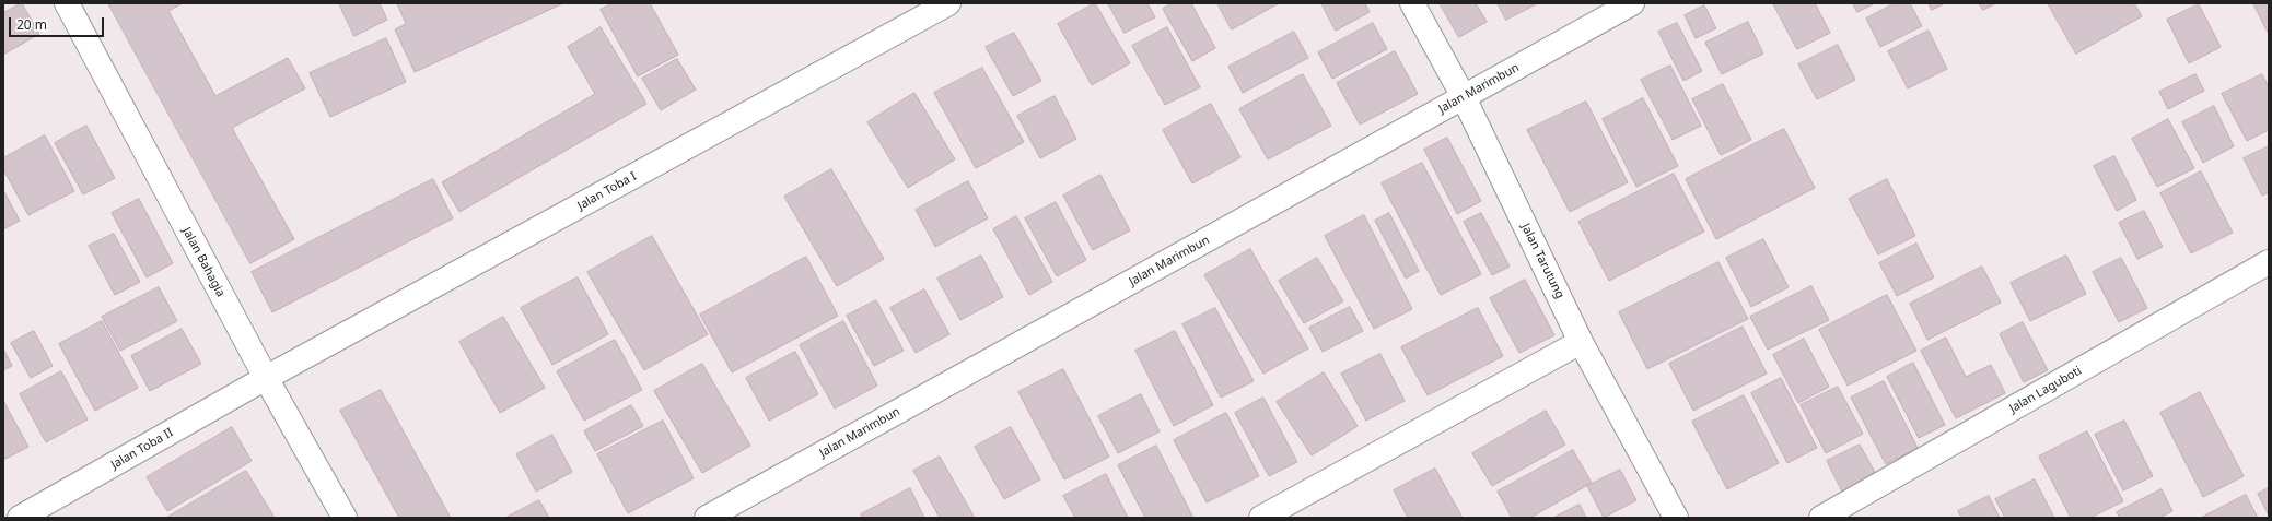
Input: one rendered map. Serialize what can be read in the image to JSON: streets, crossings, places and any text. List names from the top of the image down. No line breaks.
{"streets":{"street":["Jalan Marimbun","Jalan Toba I","Jalan Tarutung","Jalan Bahagia","Jalan Laguboti","Jalan Toba II"]},"crossings":[["Jalan Marimbun","Jalan Tarutung"],["Jalan Toba I","Jalan Bahagia"],["Jalan Toba I","Jalan Toba II"],["Jalan Bahagia","Jalan Toba II"]],"scale_bar":"20 m"}
